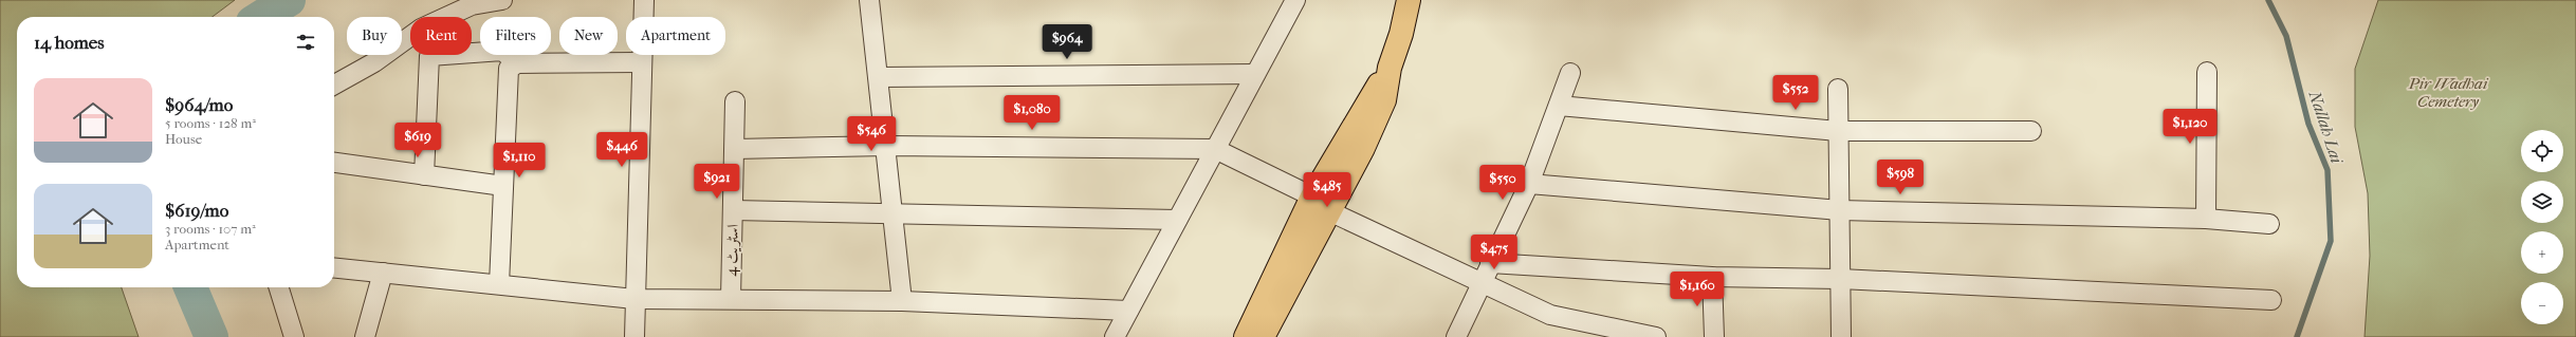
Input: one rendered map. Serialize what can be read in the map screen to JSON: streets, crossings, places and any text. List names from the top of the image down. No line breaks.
{"streets":{"street":["اسٹریٹ 4"]},"water":["Nallah Lai"],"parks":["Pir Wadhai Cemetery"],"page":{"chip":["Buy","Rent","Filters","New","Apartment"],"heading":"14 homes","price":["$964","$552","$1,080","$1,120","$546","$619","$446","$1,110","$598","$921","$550","$485","$475","$1,160"],"list":[{"name":"$964/mo","note":"5 rooms · 128 m² · House"},{"name":"$619/mo","note":"3 rooms · 107 m² · Apartment"}],"map_buttons":["+","−"]}}
